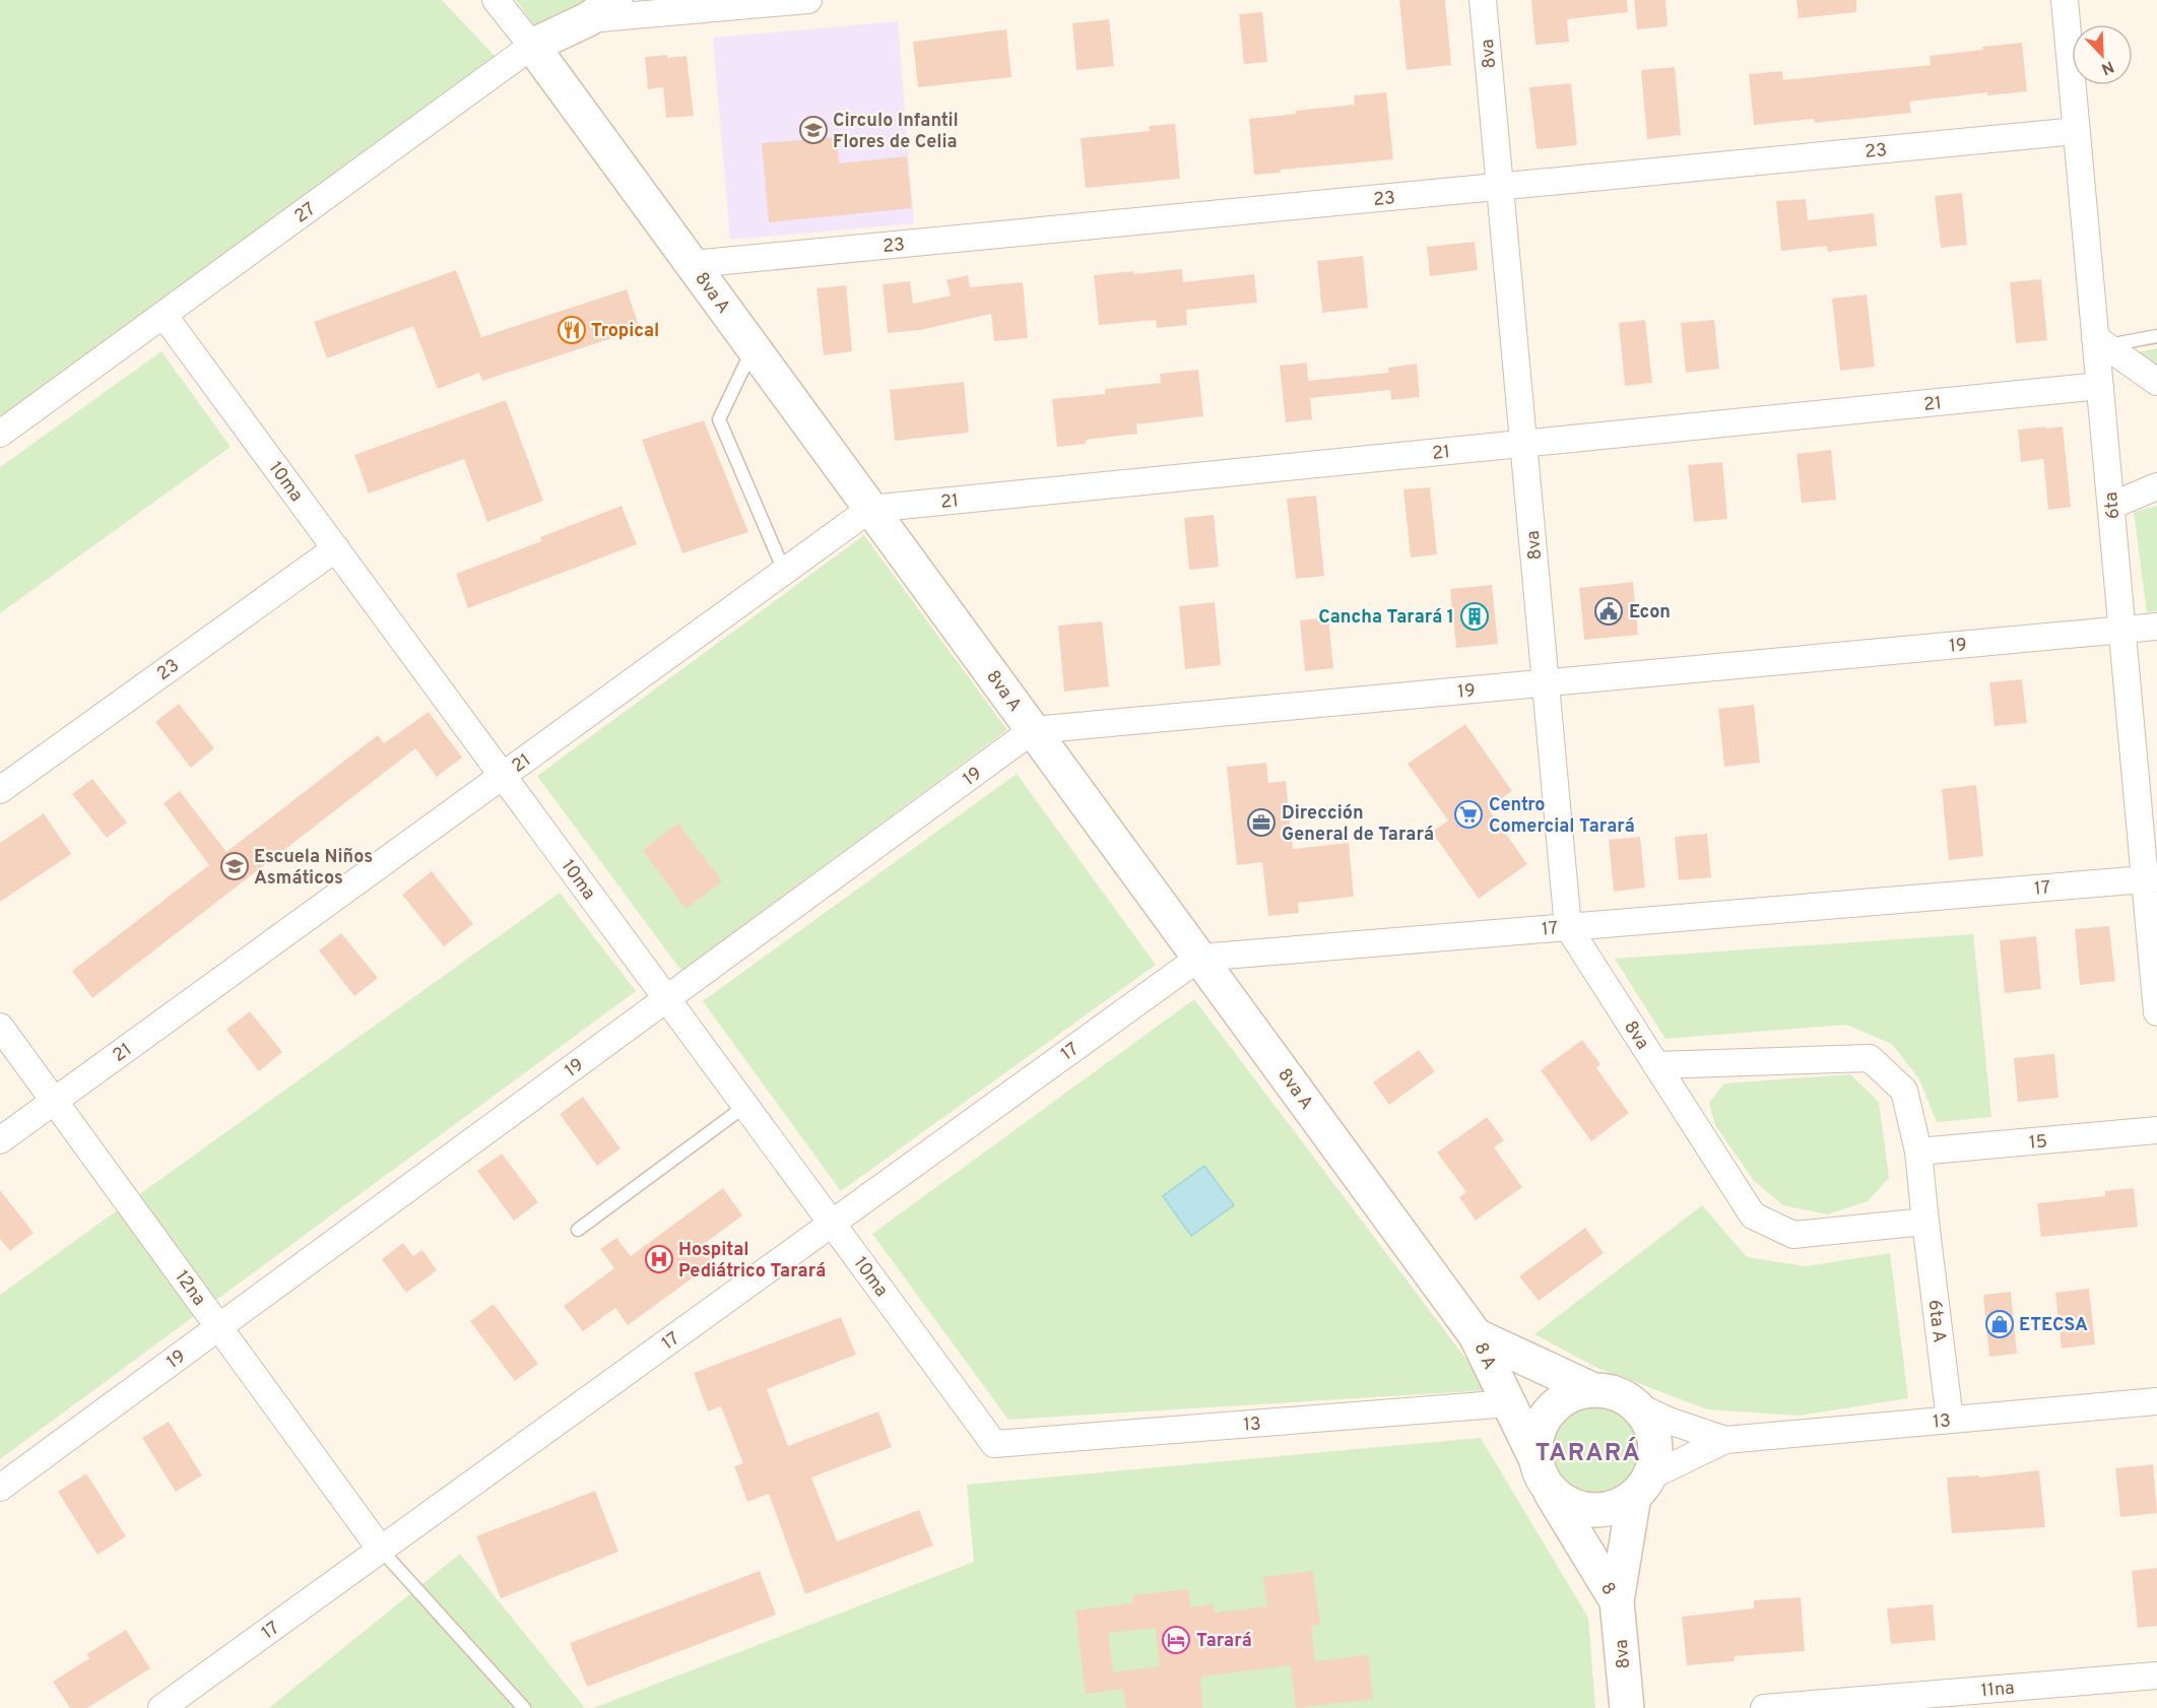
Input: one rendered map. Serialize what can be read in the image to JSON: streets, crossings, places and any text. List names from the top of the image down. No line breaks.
{"streets":{"street":["8va","23","27","8va A","21","10ma","6ta","19","17","15","12na","6ta A","8 A","13","8","11na"]},"crossings":[["8va","23"],["8va","21"],["8va","19"],["8va","17"],["8va","6ta A"],["8va","8"],["23","8va A"],["23","10ma"],["23","6ta"],["27","8va A"],["27","10ma"],["8va A","21"],["8va A","19"],["8va A","17"],["8va A","8 A"],["21","10ma"],["21","6ta"],["21","12na"],["10ma","19"],["10ma","17"],["10ma","13"],["6ta","19"],["6ta","17"],["19","12na"],["17","12na"],["15","6ta A"],["6ta A","13"],["8 A","13"],["8 A","8"],["13","8"]],"districts":["TARARÁ"],"places":{"school or university":["Circulo Infantil Flores de Celia","Escuela Niños Asmáticos"],"restaurant":["Tropical"],"public building":["Econ"],"building":["Cancha Tarará 1"],"supermarket":["Centro Comercial Tarará"],"office":["Dirección General de Tarará"],"hospital":["Hospital Pediátrico Tarará"],"shop":["ETECSA"],"hotel":["Tarará"]},"north":"bottom right"}
